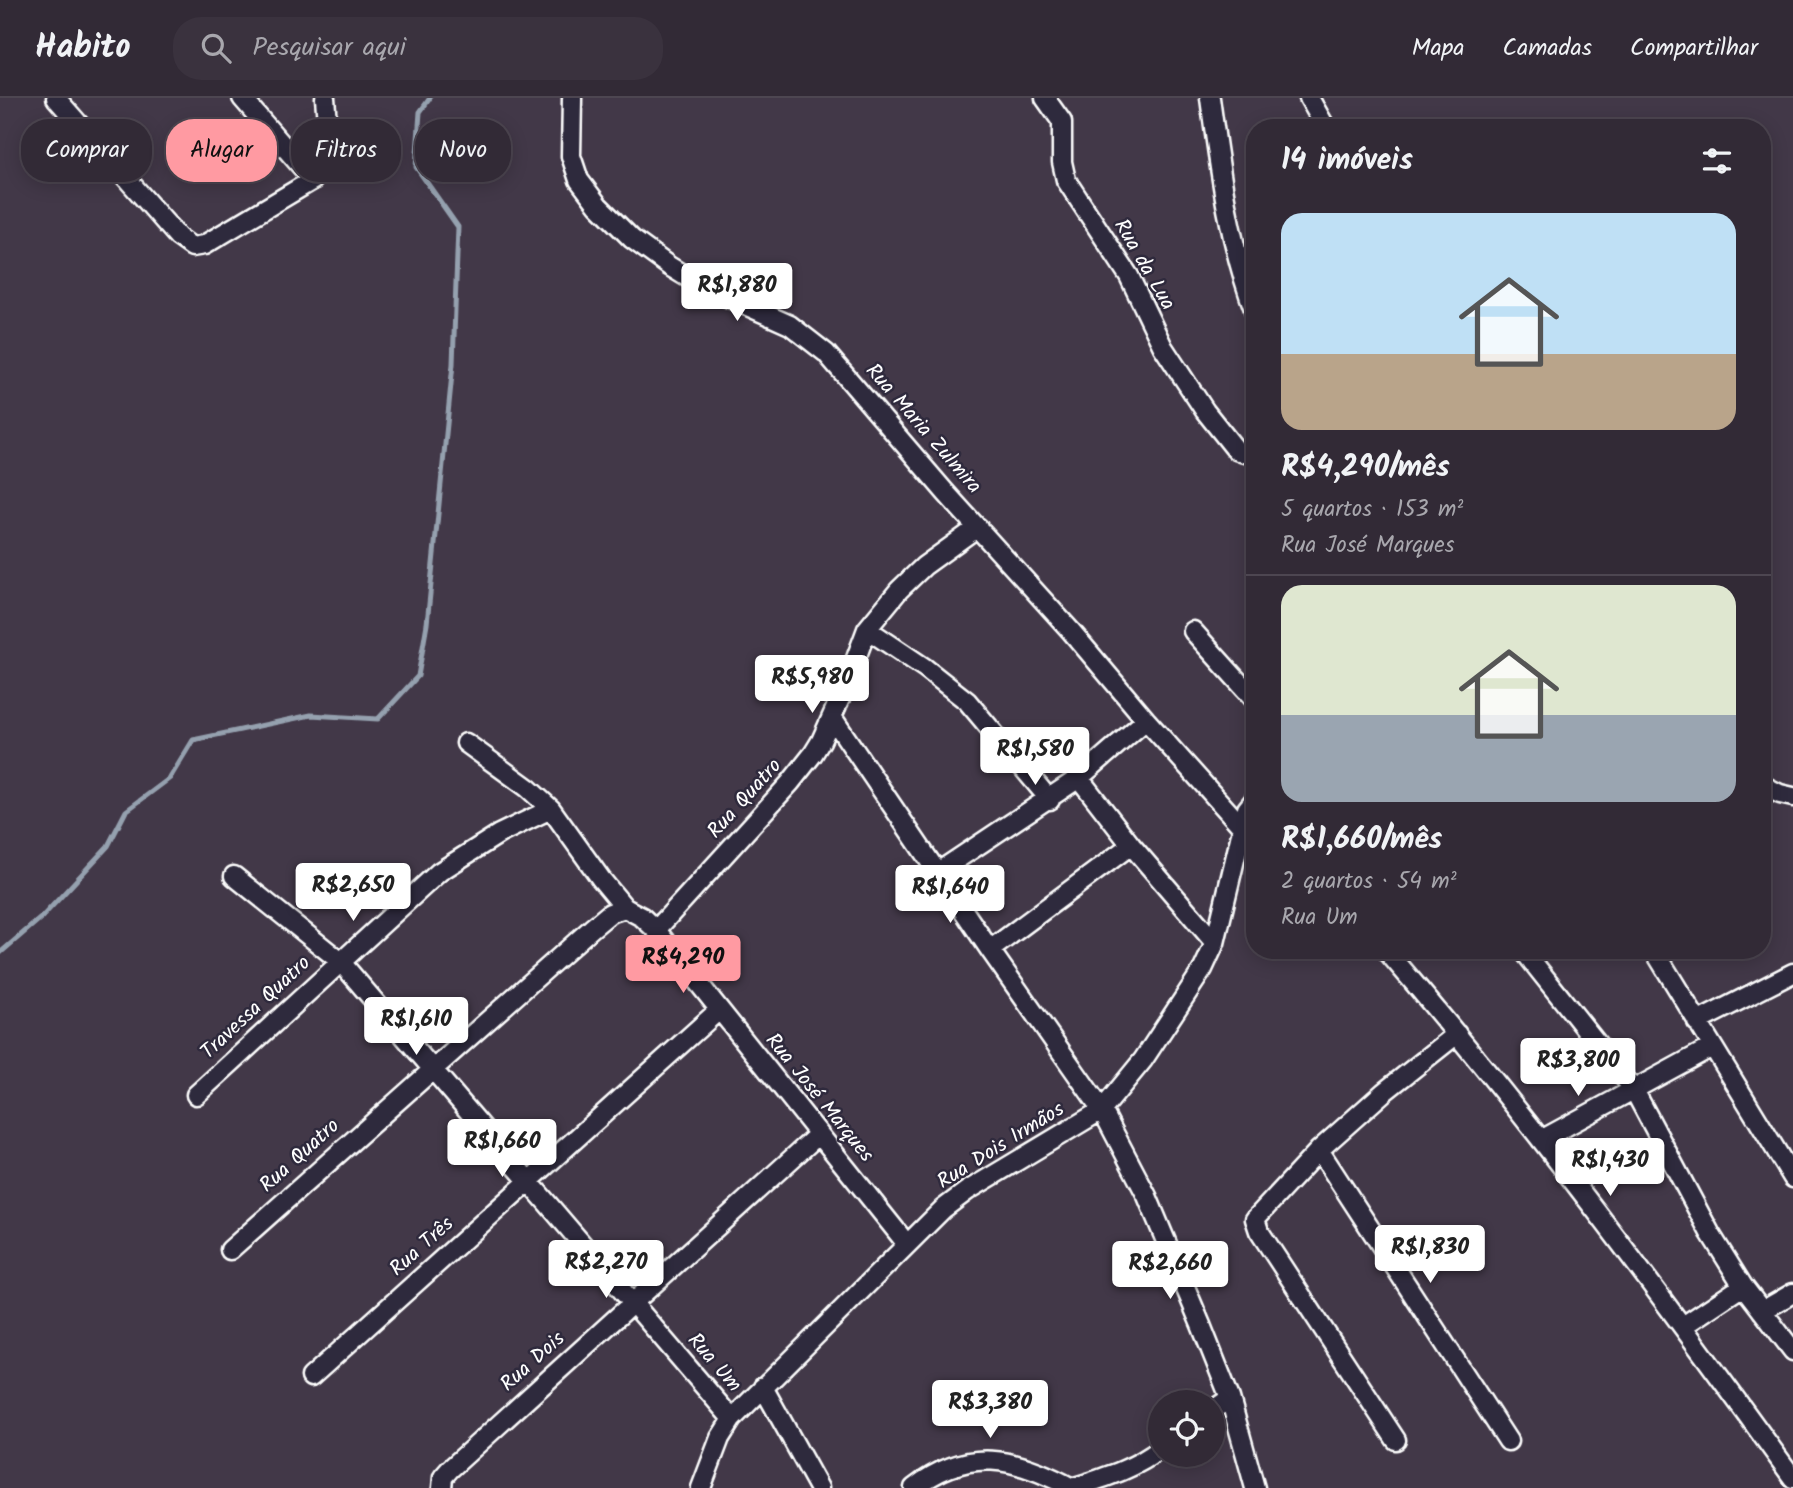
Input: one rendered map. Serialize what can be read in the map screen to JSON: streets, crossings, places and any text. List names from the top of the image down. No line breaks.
{"streets":{"street":["Rua da Lua","Rua Maria Zulmira","Rua Quatro","Travessa Quatro","Rua José Marques","Rua Dois Irmãos","Rua Três","Rua Dois","Rua Um"]},"crossings":[["Rua Maria Zulmira","Rua Quatro"],["Rua Quatro","Rua José Marques"],["Rua Quatro","Rua Um"],["Travessa Quatro","Rua José Marques"],["Travessa Quatro","Rua Um"],["Rua José Marques","Rua Dois Irmãos"],["Rua José Marques","Rua Três"],["Rua José Marques","Rua Dois"],["Rua Dois Irmãos","Rua Um"],["Rua Três","Rua Um"],["Rua Dois","Rua Um"]],"page":{"header":"Habito","search":"Pesquisar aqui","nav":["Mapa","Camadas","Compartilhar"],"chip":["Comprar","Alugar","Filtros","Novo"],"heading":"14 imóveis","list":[{"name":"R$4,290/mês","note":"5 quartos · 153 m² · Rua José Marques"},{"name":"R$1,660/mês","note":"2 quartos · 54 m² · Rua Um"}],"price":["R$1,880","R$5,980","R$1,580","R$2,650","R$1,640","R$4,290","R$1,610","R$3,800","R$1,660","R$1,430","R$1,830","R$2,270","R$2,660","R$3,380"]}}
